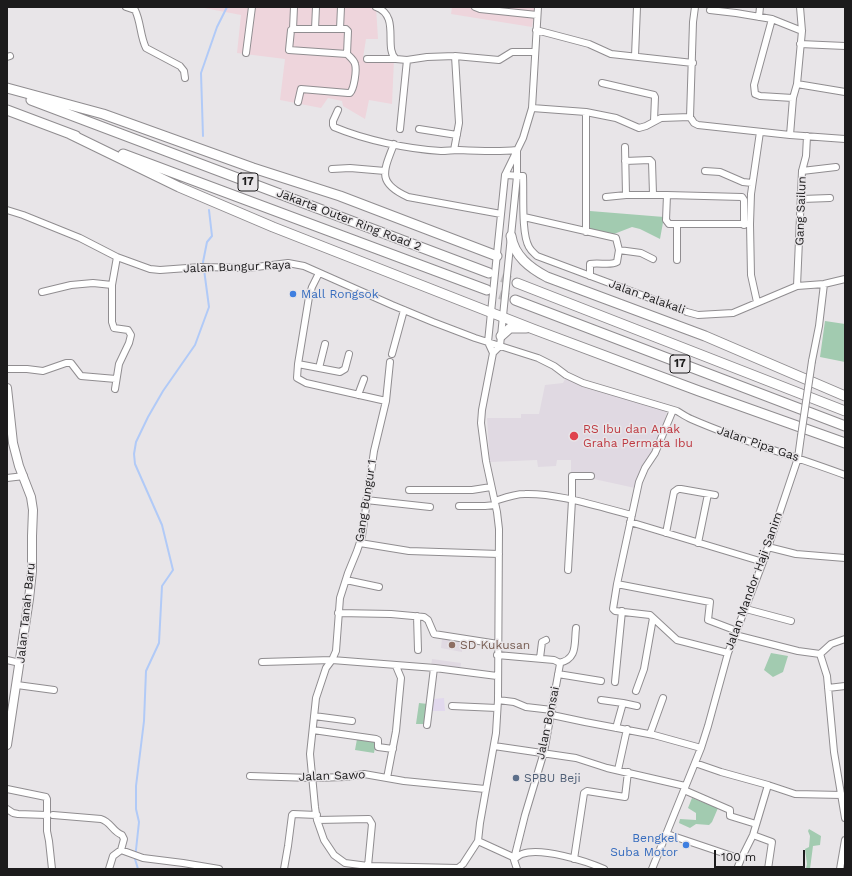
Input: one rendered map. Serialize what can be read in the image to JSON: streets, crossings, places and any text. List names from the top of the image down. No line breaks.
{"streets":{"highway":["17","Jakarta Outer Ring Road 2"],"main road":["Jalan Tanah Baru"],"street":["Gang Sailun","Jalan Bungur Raya","Jalan Palakali","Jalan Pipa Gas","Gang Bungur 1","Jalan Mandor Haji Sanim","Jalan Bonsai","Jalan Sawo"]},"crossings":[["Gang Sailun","Jalan Palakali"],["Jalan Bungur Raya","Jalan Pipa Gas"],["Jalan Palakali","Jalan Mandor Haji Sanim"],["Jalan Pipa Gas","Jalan Mandor Haji Sanim"],["Gang Bungur 1","Jalan Sawo"]],"places":["Mall Rongsok","RS Ibu dan Anak Graha Permata Ibu","SD Kukusan","SPBU Beji","Bengkel Suba Motor"],"scale_bar":"100 m"}
